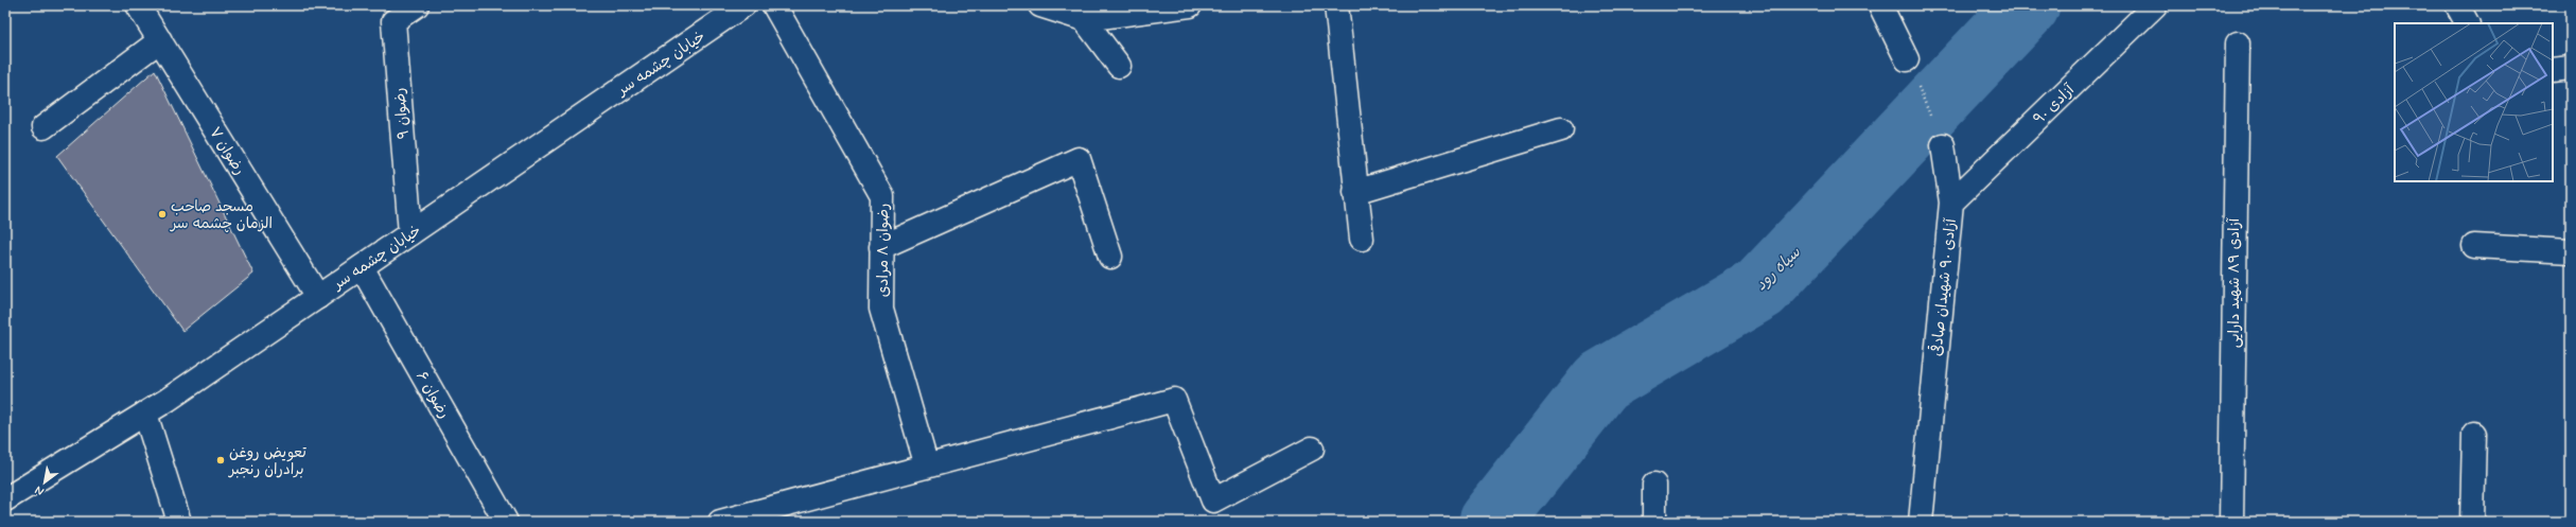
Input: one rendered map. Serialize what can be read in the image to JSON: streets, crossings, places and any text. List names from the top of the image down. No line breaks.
{"streets":{"street":["خیابان چشمه سر","آزادی ۹۰","رضوان ۹","رضوان ۷","رضوان ۸ مرادی","آزادی ۸۹ شهید دارایی","آزادی ۹۰ شهیدان صادقی","رضوان ۶"]},"crossings":[["خیابان چشمه سر","رضوان ۹"],["خیابان چشمه سر","رضوان ۷"],["خیابان چشمه سر","رضوان ۶"],["آزادی ۹۰","آزادی ۹۰ شهیدان صادقی"]],"water":["سیاه رود"],"places":["مسجد صاحب الزمان چشمه سر","تعویض روغن برادران رنجبر"],"north":"bottom left"}
